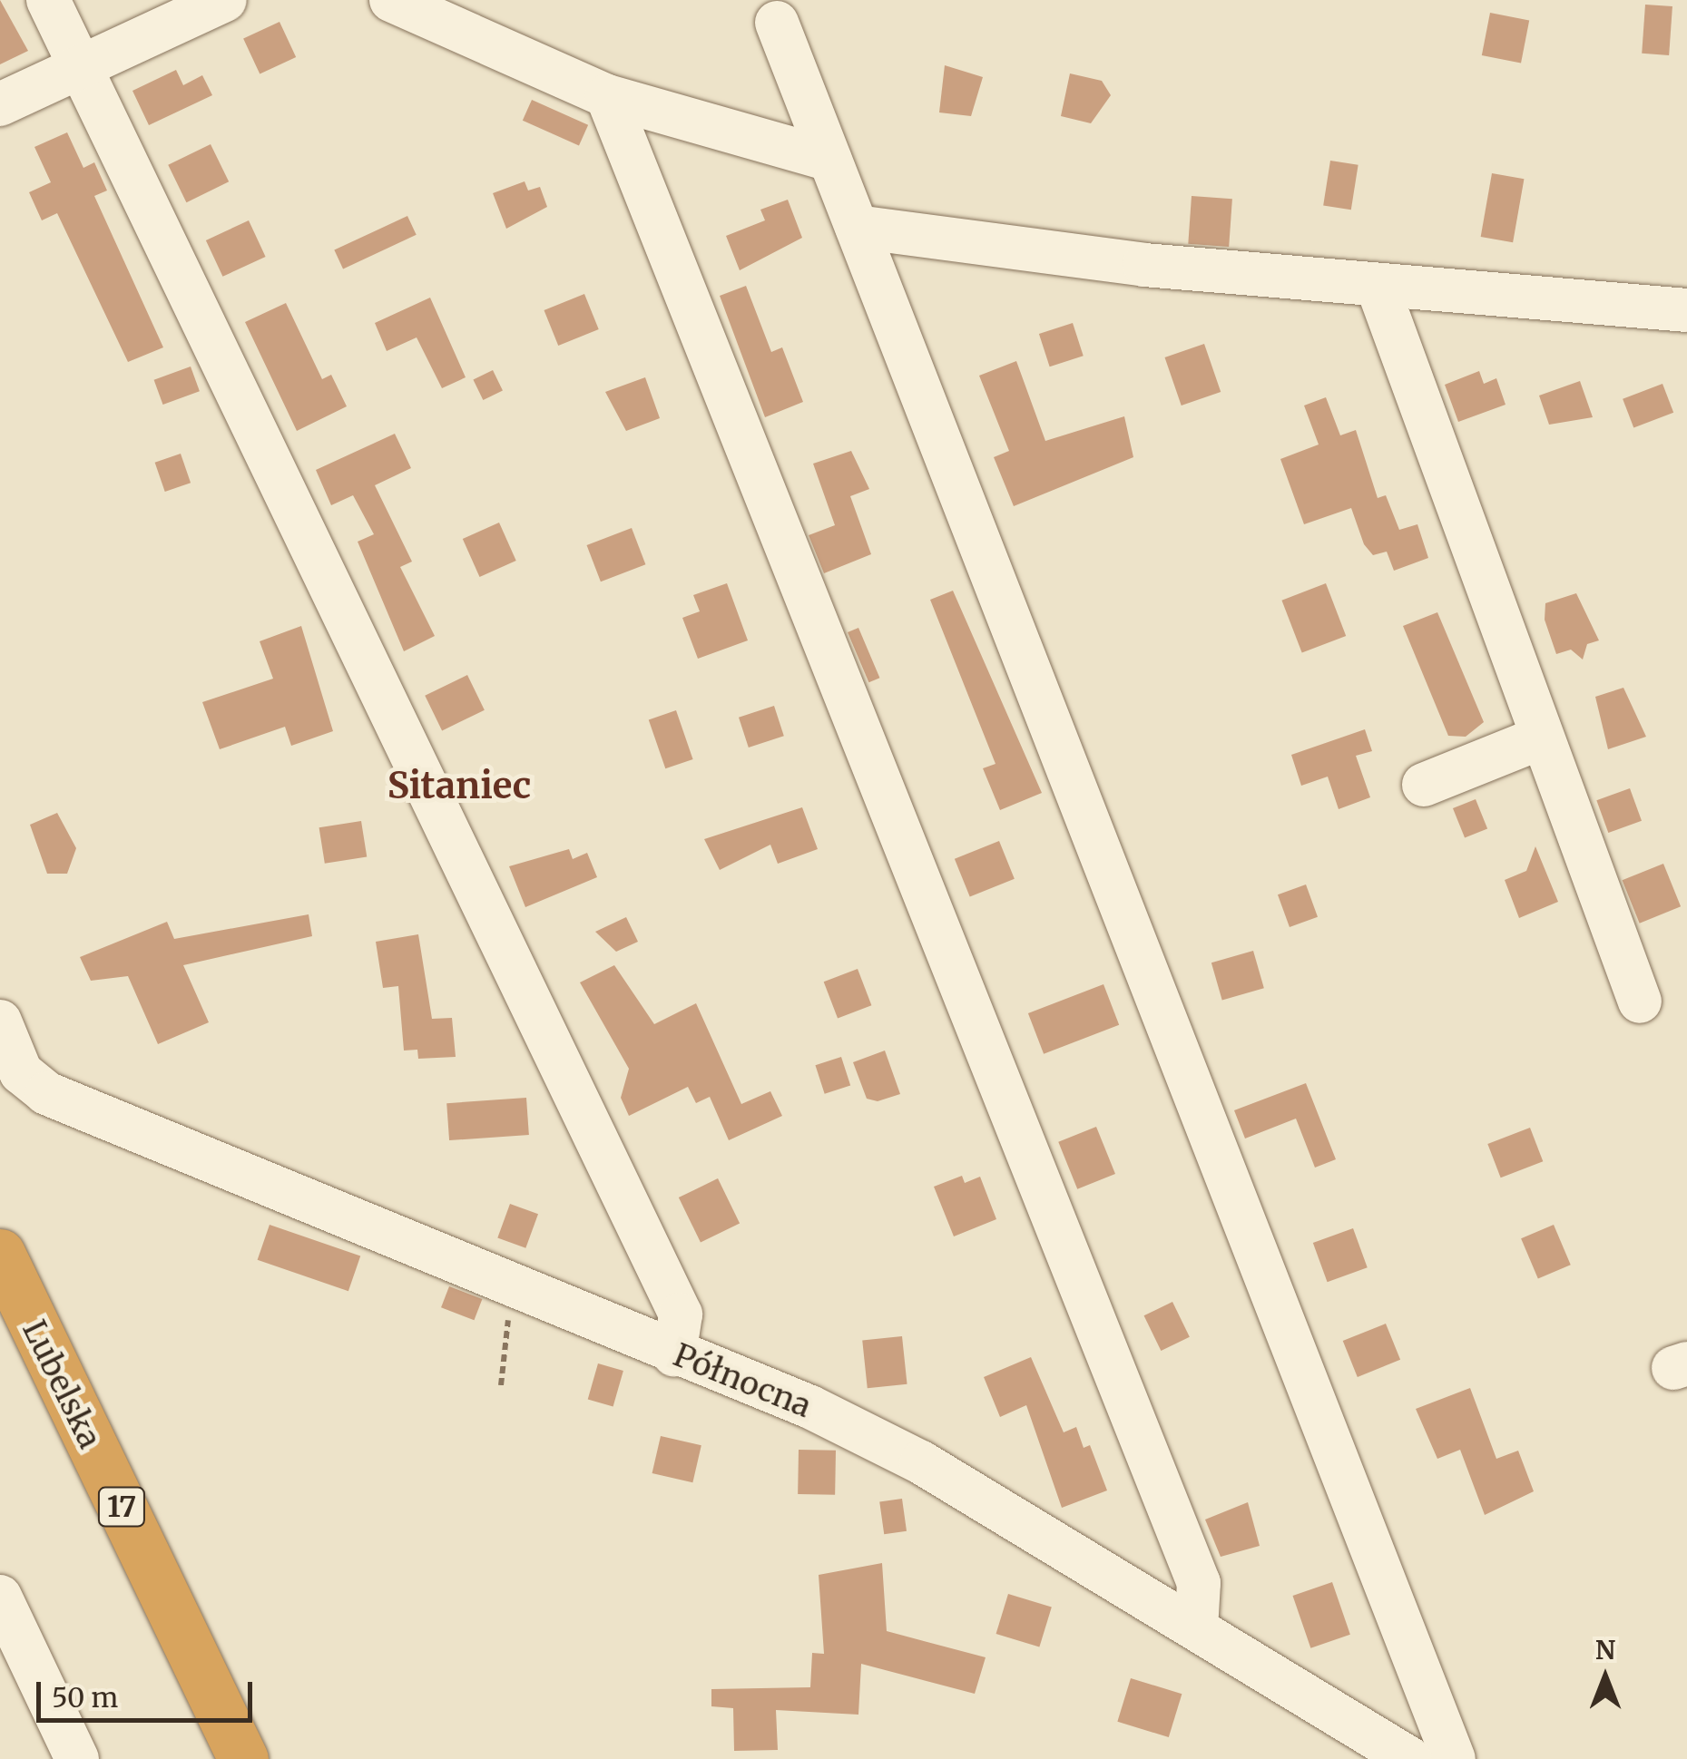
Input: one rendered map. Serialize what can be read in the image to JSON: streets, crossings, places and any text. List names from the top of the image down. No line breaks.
{"streets":{"highway":["Lubelska","17"],"street":["Północna"]},"districts":["Sitaniec"],"scale_bar":"50 m","north":"top"}
